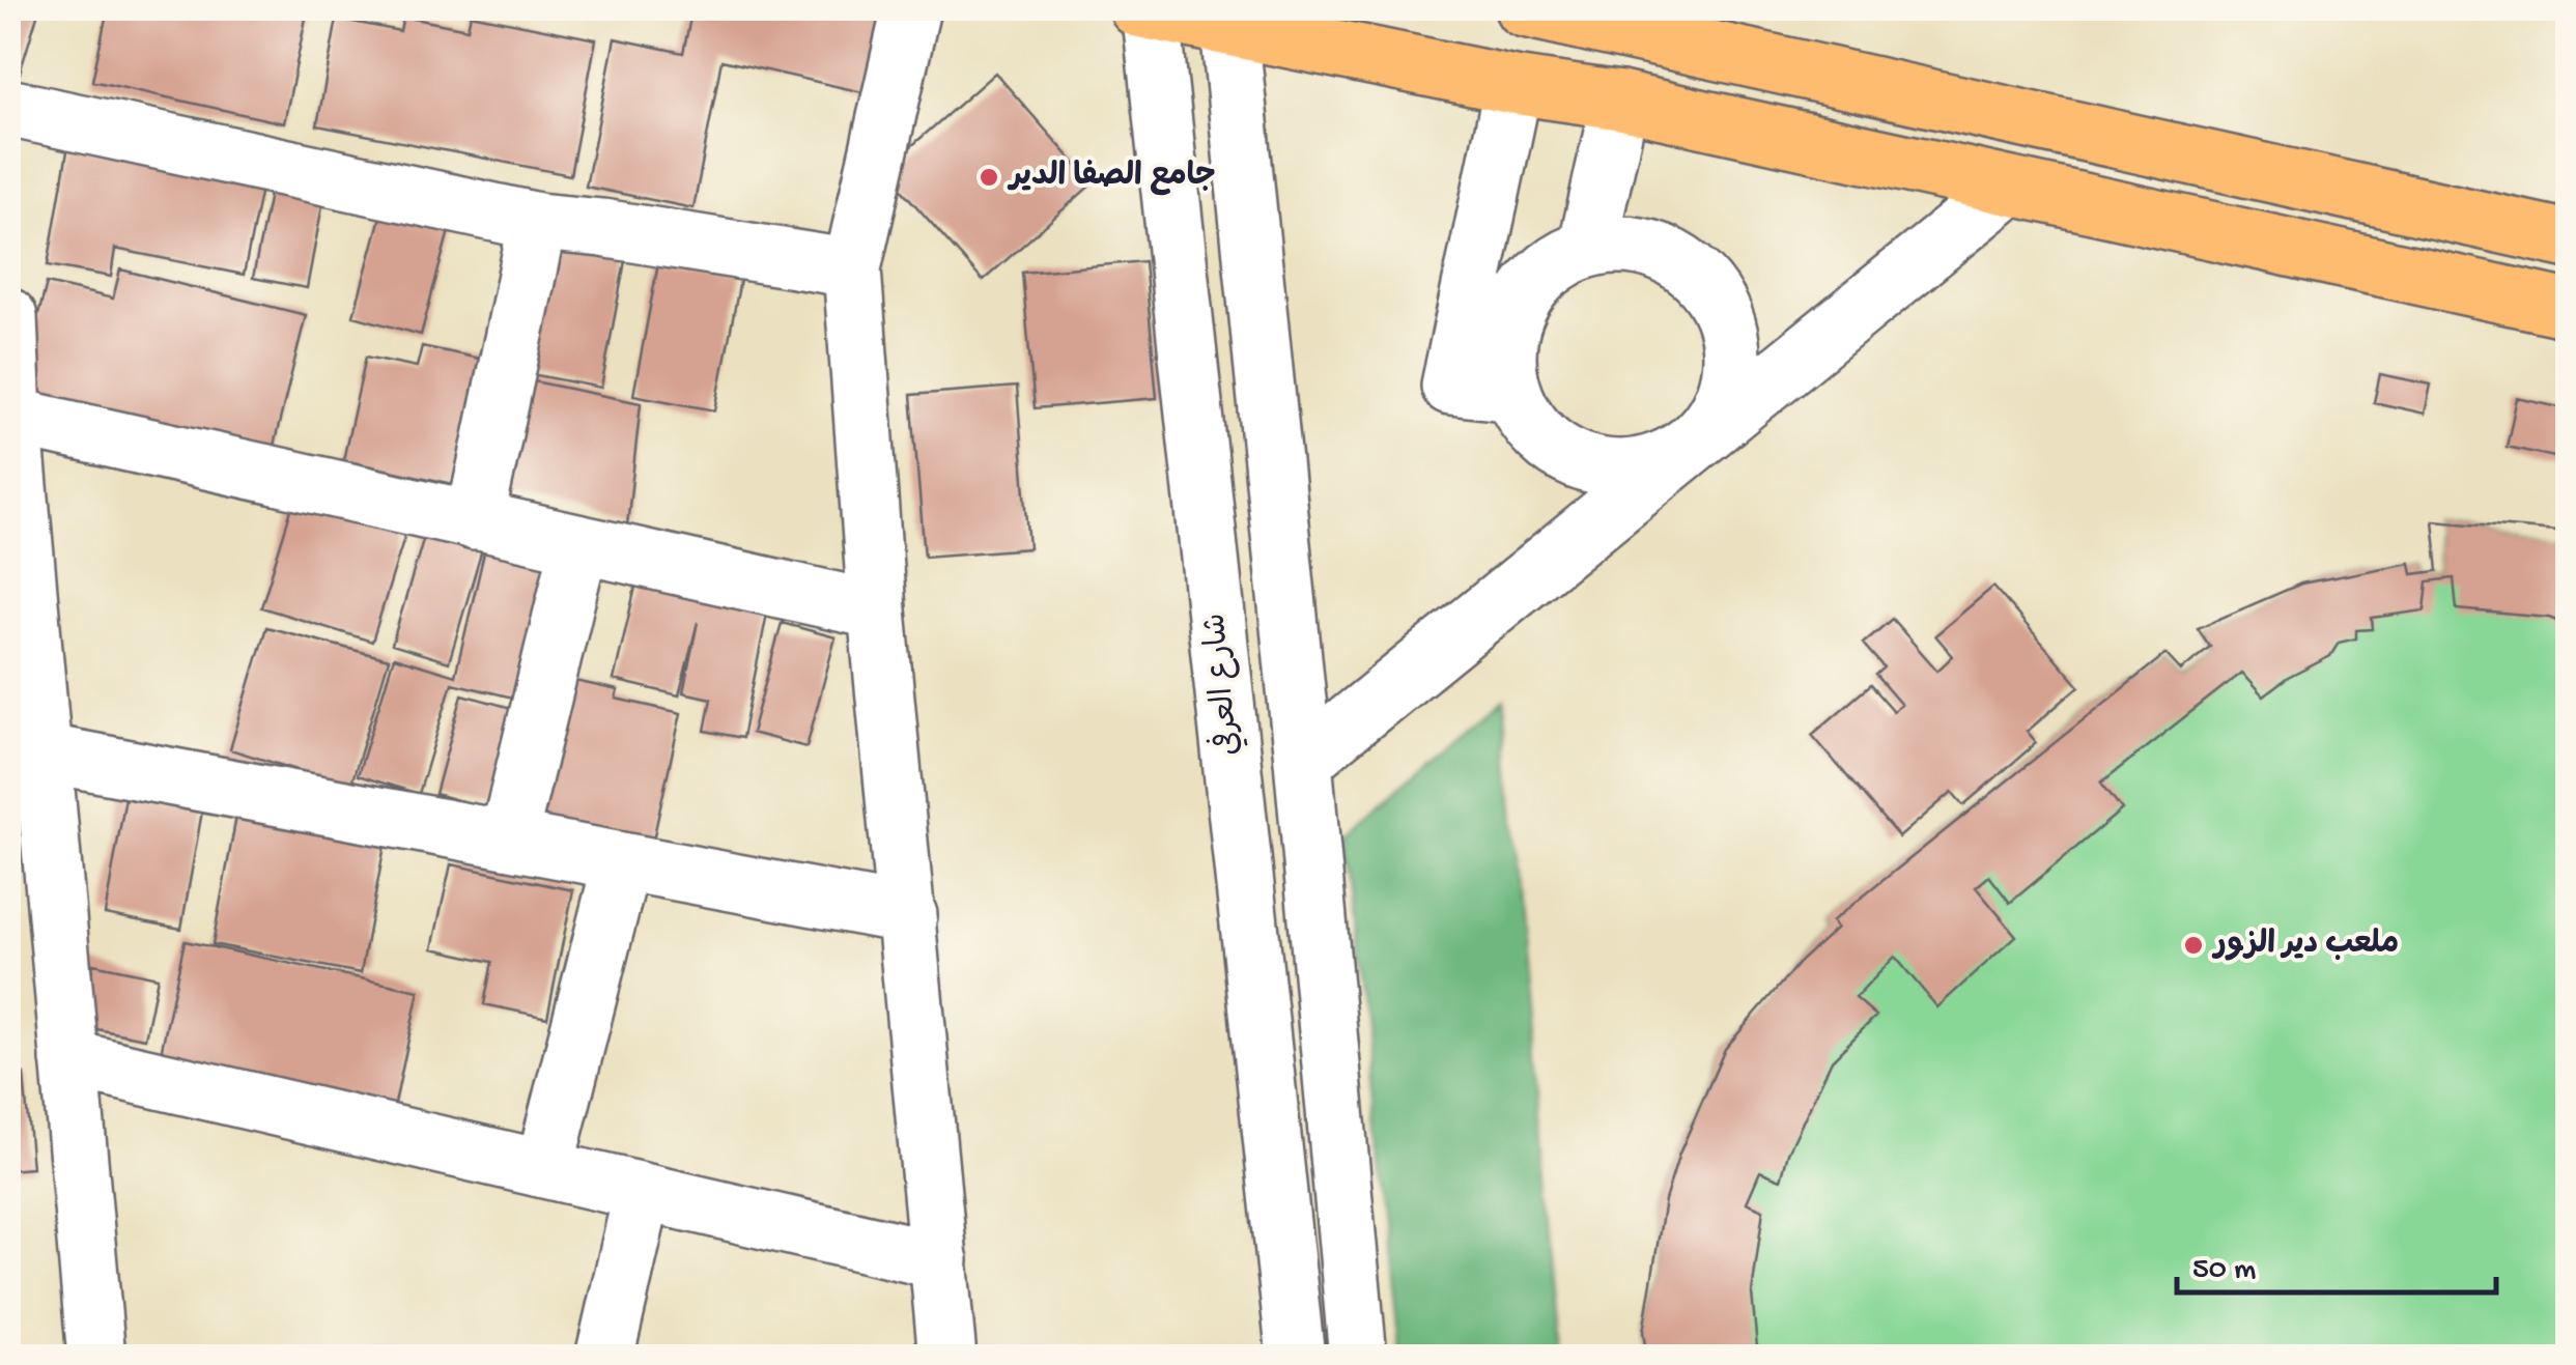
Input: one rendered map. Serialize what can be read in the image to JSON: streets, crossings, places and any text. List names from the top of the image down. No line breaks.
{"streets":{"street":["شارع العرفي"]},"places":["جامع الصفا الدير","ملعب دير الزور"],"scale_bar":"50 m"}
